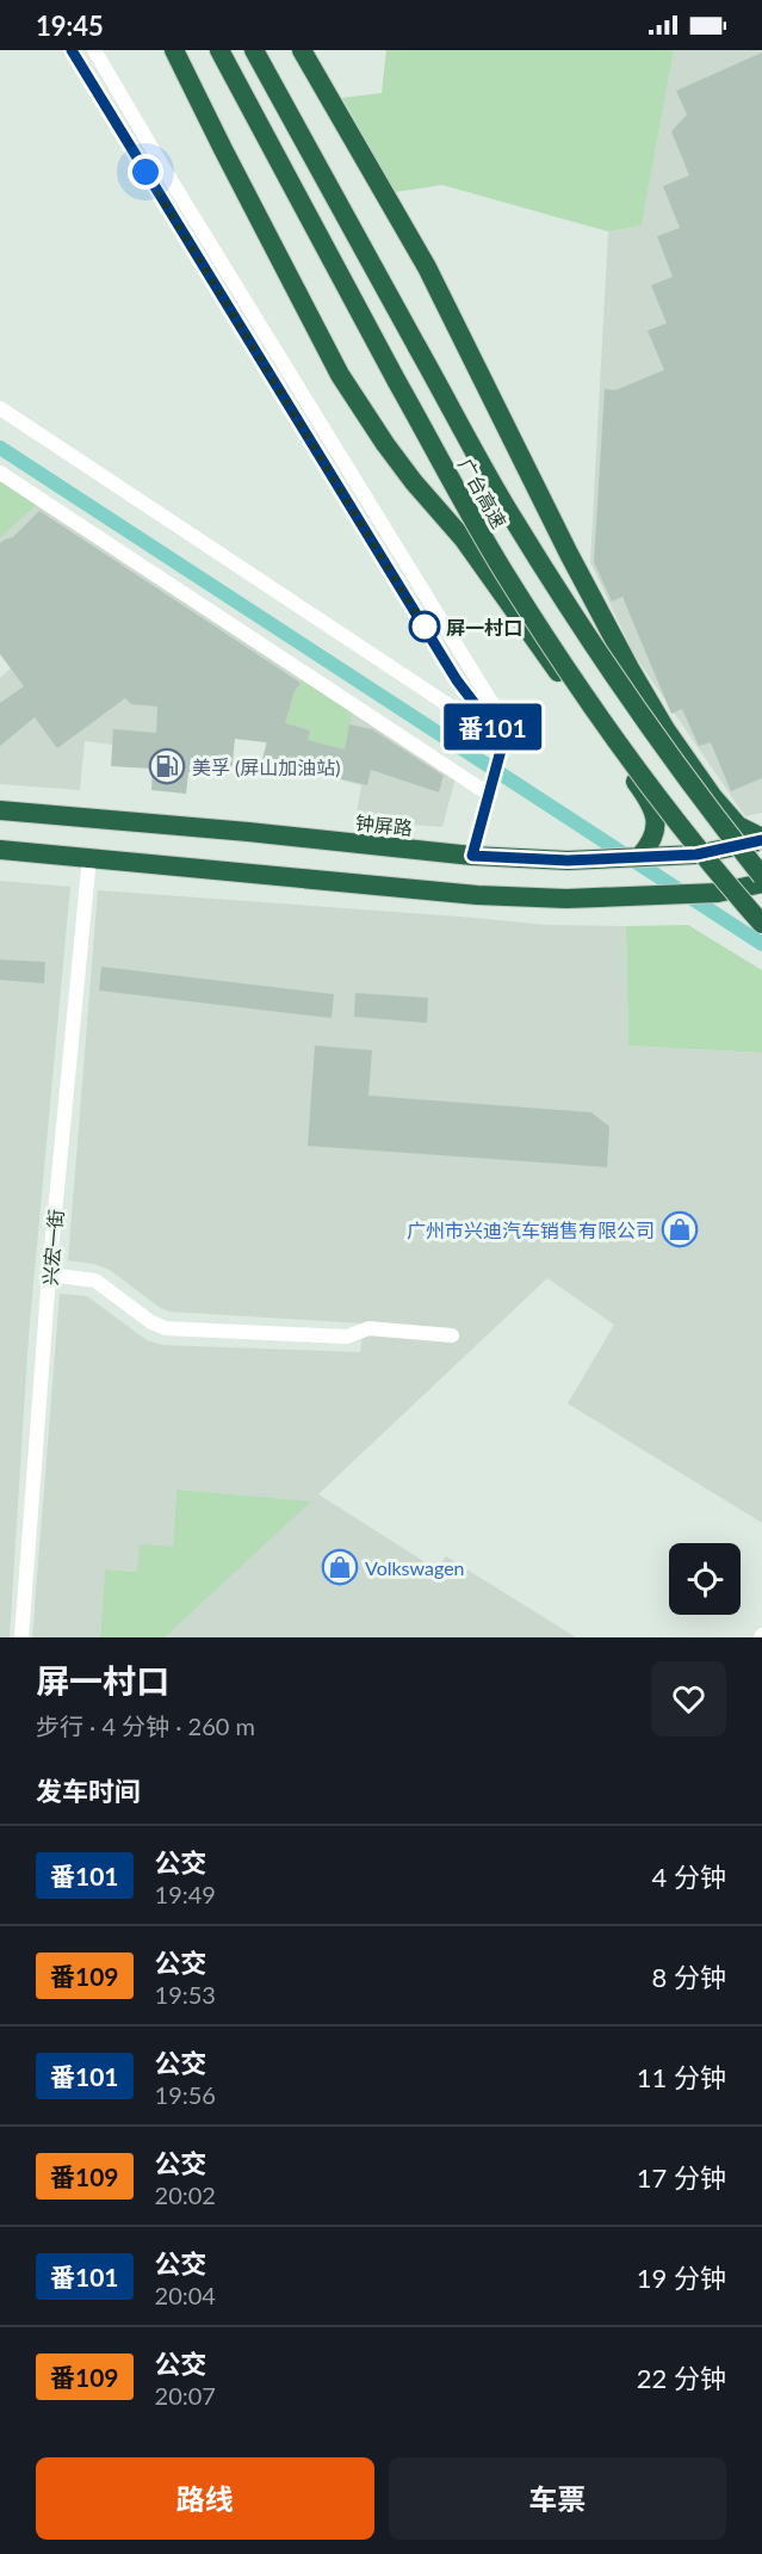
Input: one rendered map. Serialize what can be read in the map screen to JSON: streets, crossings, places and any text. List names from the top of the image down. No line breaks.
{"streets":{"highway":["广台高速","钟屏路"],"street":["兴宏一街"]},"places":{"other":["屏一村口"],"fuel station":["美孚 (屏山加油站)"],"shop":["广州市兴迪汽车销售有限公司","Volkswagen"]},"lines":["bus line 番101"],"page":{"status":"19:45","on_map":"番101","heading":[["屏一村口","步行 · 4 分钟 · 260 m"],"发车时间"],"list":[{"mark":"番101","name":"公交","note":"19:49","value":"4 分钟"},{"mark":"番109","name":"公交","note":"19:53","value":"8 分钟"},{"mark":"番101","name":"公交","note":"19:56","value":"11 分钟"},{"mark":"番109","name":"公交","note":"20:02","value":"17 分钟"},{"mark":"番101","name":"公交","note":"20:04","value":"19 分钟"},{"mark":"番109","name":"公交","note":"20:07","value":"22 分钟"}],"buttons":["路线","车票"]}}
